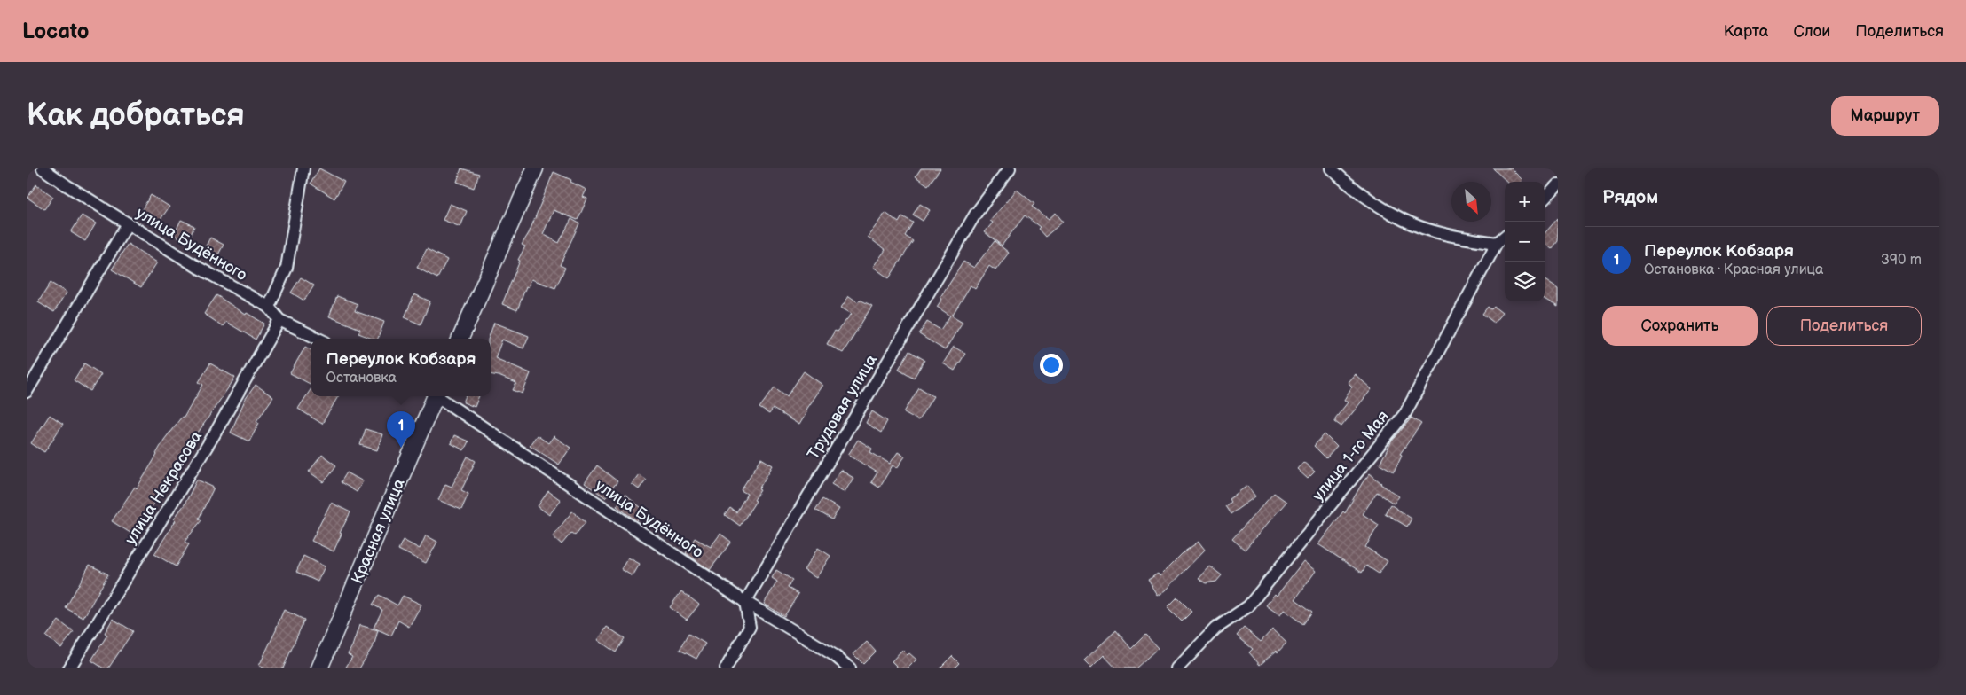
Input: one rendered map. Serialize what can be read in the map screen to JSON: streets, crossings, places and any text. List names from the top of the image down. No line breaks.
{"streets":{"main road":["Красная улица"],"street":["улица Будённого","Трудовая улица","улица 1-го Мая","улица Некрасова"]},"crossings":[["улица Будённого","Трудовая улица"],["улица Будённого","улица Некрасова"]],"north":"bottom right","page":{"header":"Locato","nav":["Карта","Слои","Поделиться"],"buttons":["Маршрут",["Сохранить","Поделиться"]],"title":"Как добраться","heading":"Рядом","map_buttons":["+","−"],"list":[{"mark":"1","name":"Переулок Кобзаря","note":"Остановка · Красная улица","value":"390 m"}],"popup":["Переулок Кобзаря","Остановка"],"pins":"1"}}
